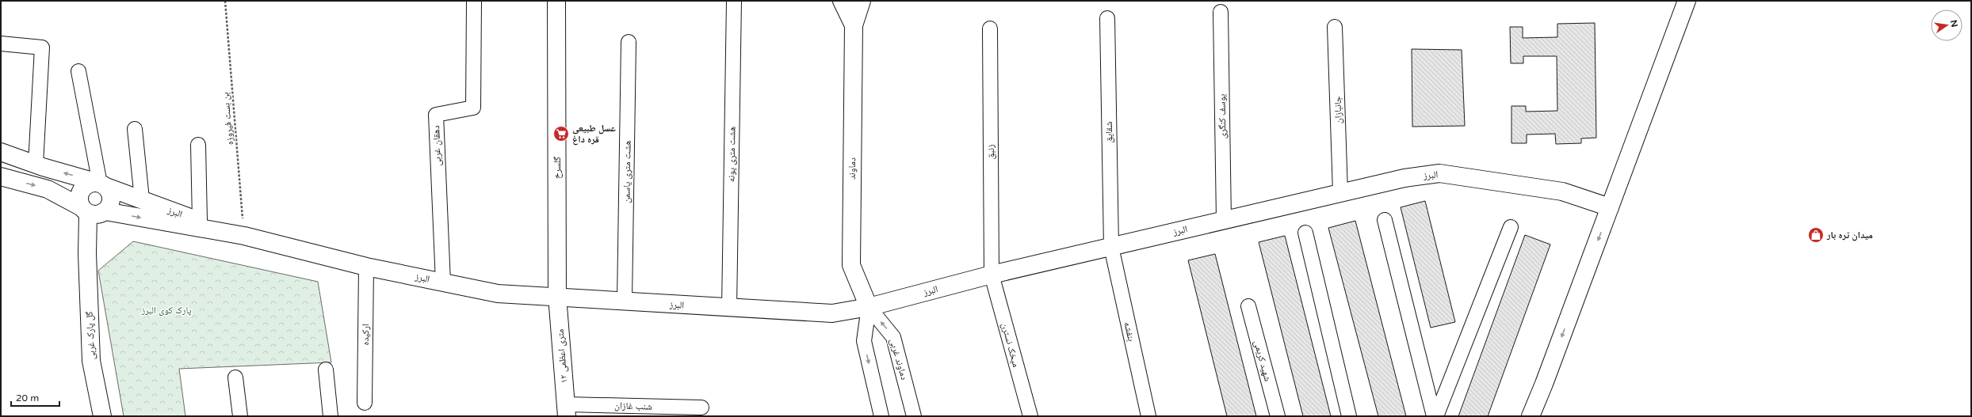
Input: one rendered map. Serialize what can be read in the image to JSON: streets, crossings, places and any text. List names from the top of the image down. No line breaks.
{"streets":{"main road":["گلسرخ","دماوند","البرز","گل پارک غربی","۱۲ متری اعظمی"],"street":["جانبازان","یوسف کنگری","شقایق","دهقان غربی","زنبق","هشت متری پونه","هشت متری یاسمن","بنفشه","ارکیده","میخک نسترن","دماوند غربی","شهید کریمی","شنب غازان"],"path":["بن بست فیروزه"]},"crossings":[["جانبازان","البرز"],["یوسف کنگری","البرز"],["بن بست فیروزه","البرز"],["شقایق","البرز"],["شقایق","بنفشه"],["دهقان غربی","البرز"],["زنبق","البرز"],["زنبق","میخک نسترن"],["هشت متری پونه","البرز"],["گلسرخ","البرز"],["گلسرخ","۱۲ متری اعظمی"],["دماوند","البرز"],["دماوند","دماوند غربی"],["هشت متری یاسمن","البرز"],["البرز","بنفشه"],["البرز","ارکیده"],["البرز","گل پارک غربی"],["البرز","میخک نسترن"],["البرز","۱۲ متری اعظمی"],["البرز","دماوند غربی"],["۱۲ متری اعظمی","شنب غازان"]],"parks":["پارک کوی البرز"],"places":{"supermarket":["عسل طبیعی قره داغ"],"shop":["میدان تره بار"]},"scale_bar":"20 m","north":"right"}
